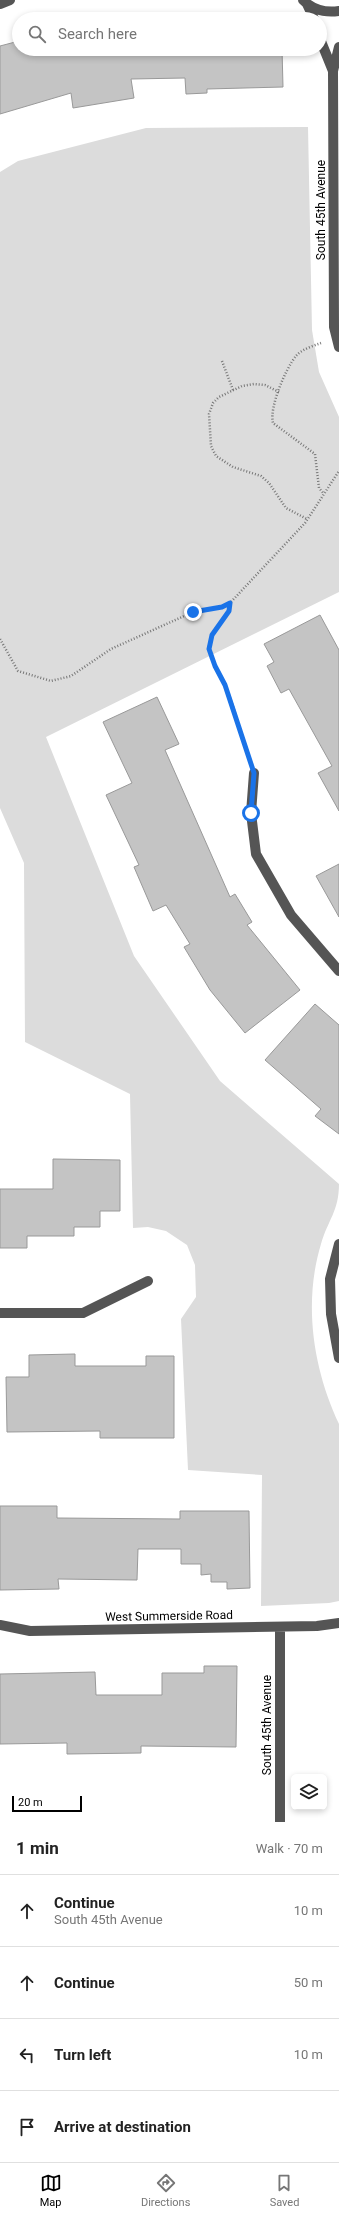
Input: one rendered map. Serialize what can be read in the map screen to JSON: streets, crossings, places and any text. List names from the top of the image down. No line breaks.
{"streets":{"street":["South 45th Avenue","West Summerside Road"]},"crossings":[["South 45th Avenue","West Summerside Road"]],"scale_bar":"20 m","page":{"search":"Search here","scale":"20 m","heading":["1 min","Walk · 70 m"],"list":[["Continue","South 45th Avenue","10 m"],["Continue","50 m"],["Turn left","10 m"],"Arrive at destination"],"nav":["Map","Directions","Saved"]}}
